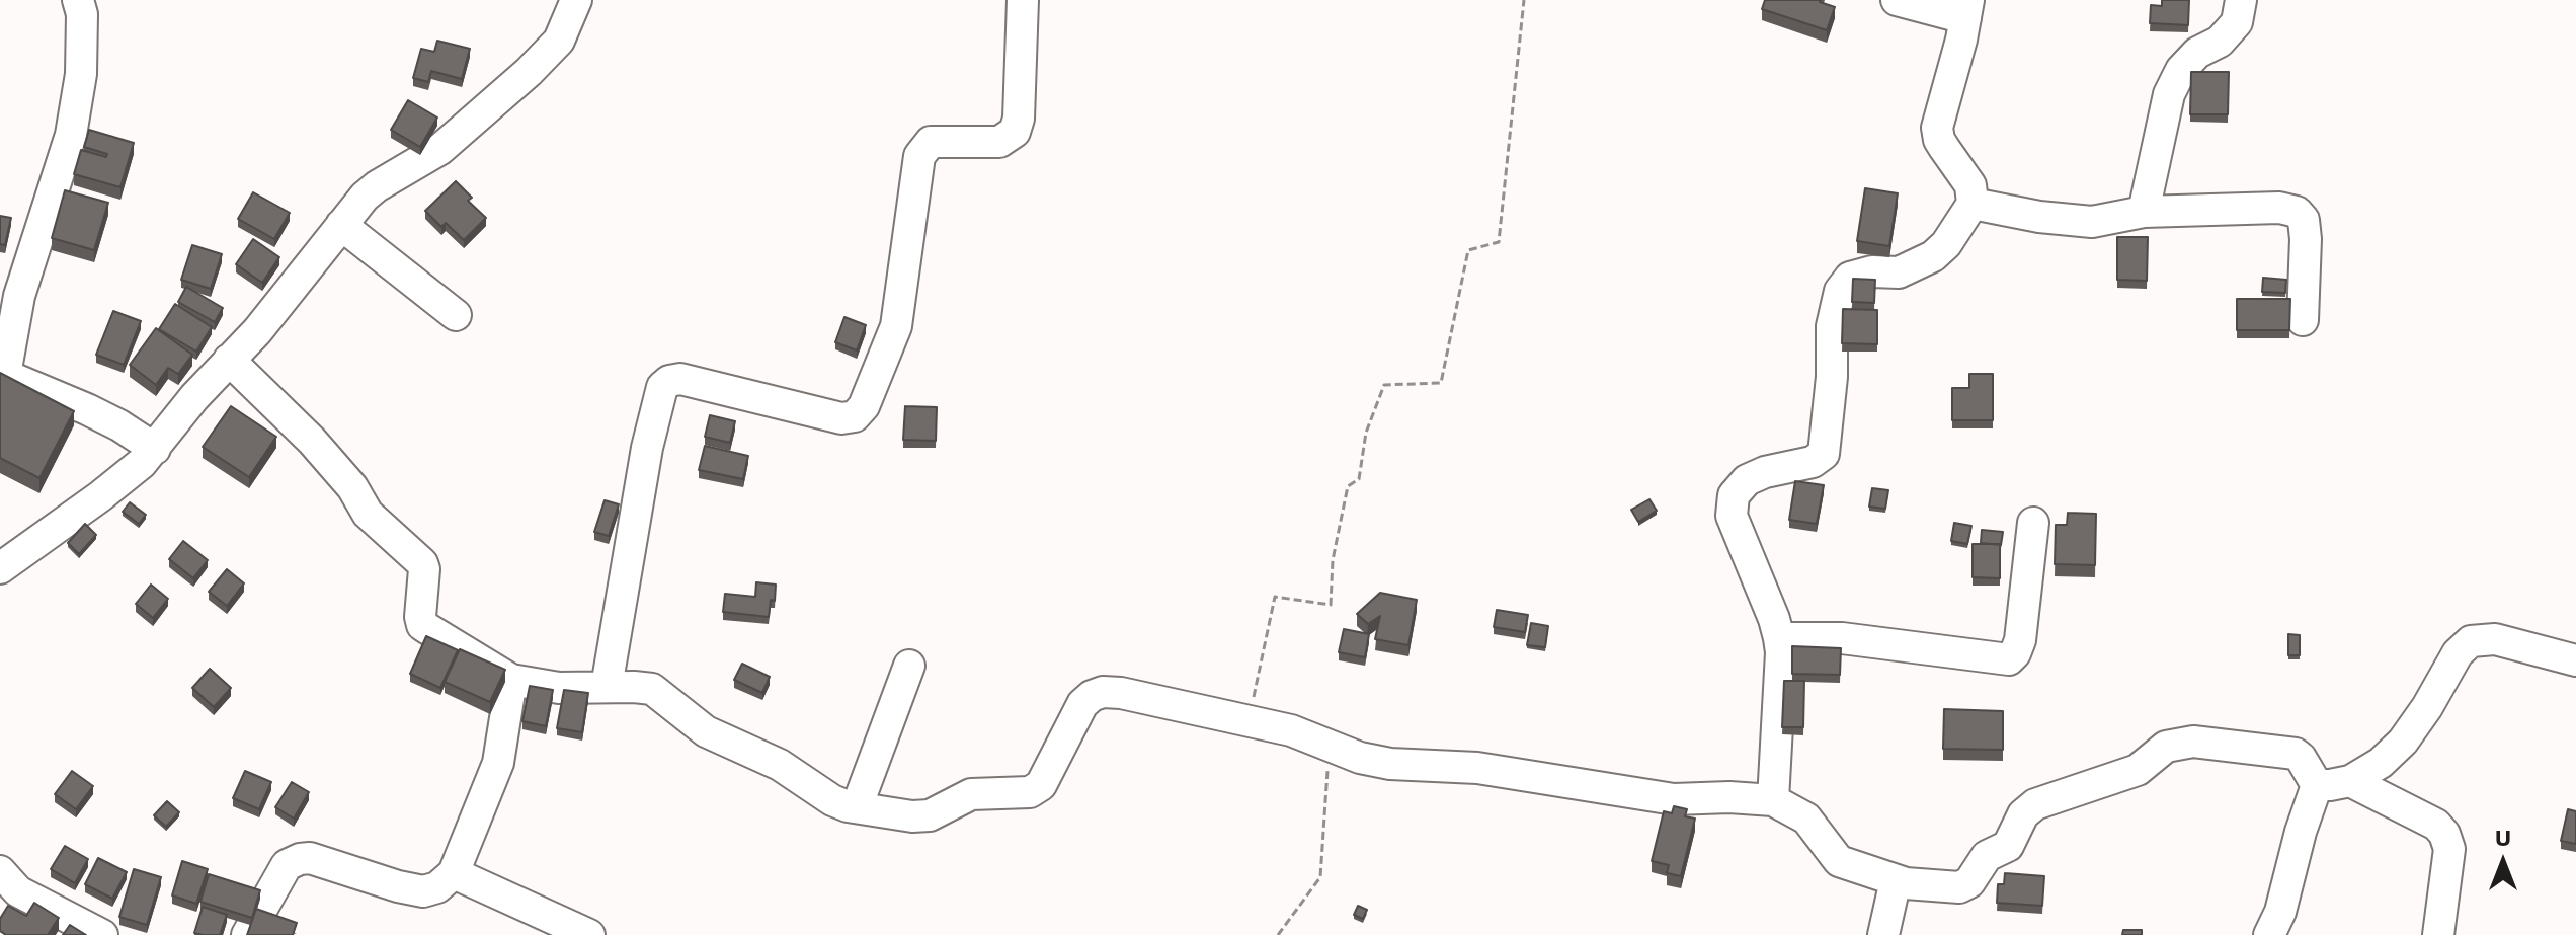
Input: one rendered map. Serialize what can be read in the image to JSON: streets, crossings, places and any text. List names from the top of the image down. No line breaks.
{"north":"top"}
